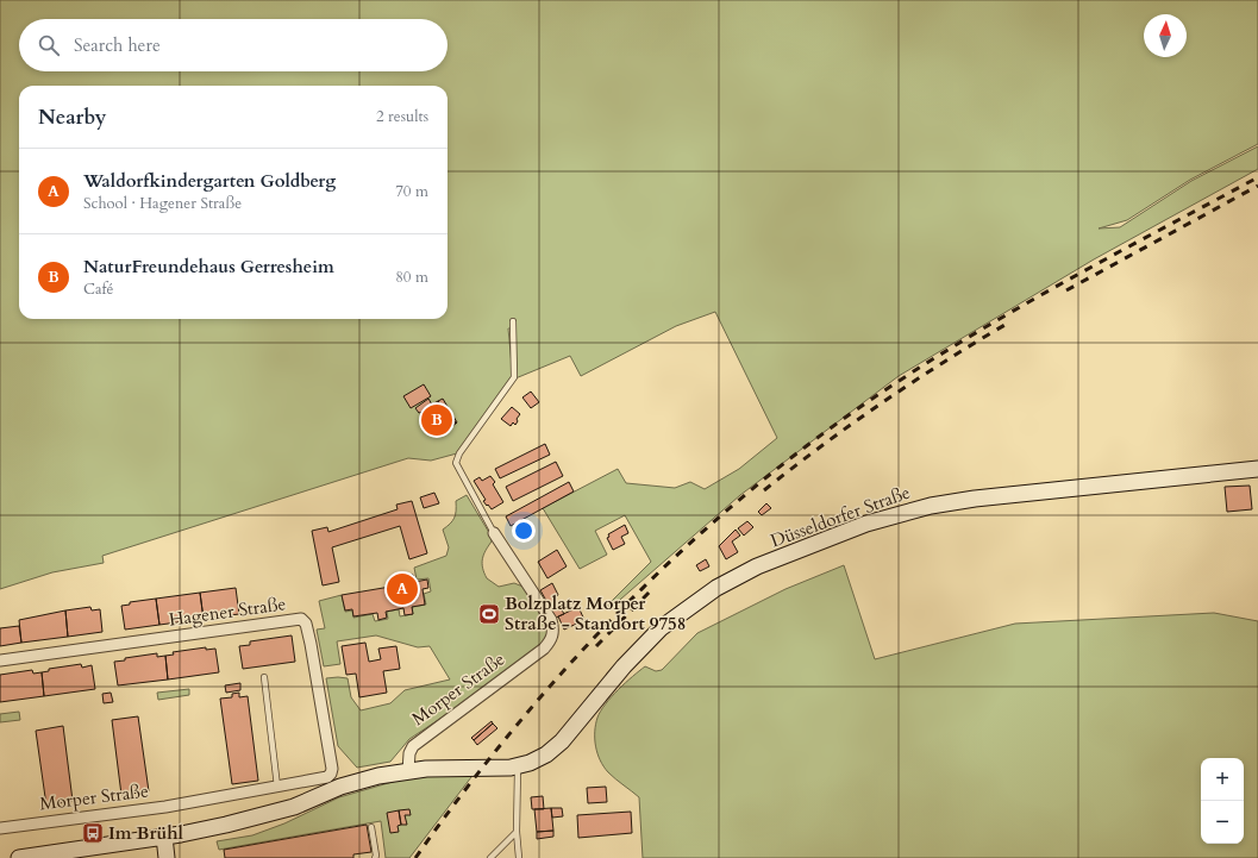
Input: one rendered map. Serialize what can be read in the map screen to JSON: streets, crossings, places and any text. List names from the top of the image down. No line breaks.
{"streets":{"main road":["Düsseldorfer Straße"],"street":["Hagener Straße","Morper Straße"]},"crossings":[["Hagener Straße","Morper Straße"]],"places":{"sports":["Bolzplatz Morper Straße - Standort 9758"],"bus stop":["Im Brühl"]},"north":"top","page":{"search":"Search here","heading":["Nearby","2 results"],"list":[{"mark":"A","name":"Waldorfkindergarten Goldberg","note":"School · Hagener Straße","value":"70 m"},{"mark":"B","name":"NaturFreundehaus Gerresheim","note":"Café","value":"80 m"}],"pins":["B","A"],"map_buttons":["+","−"]}}
